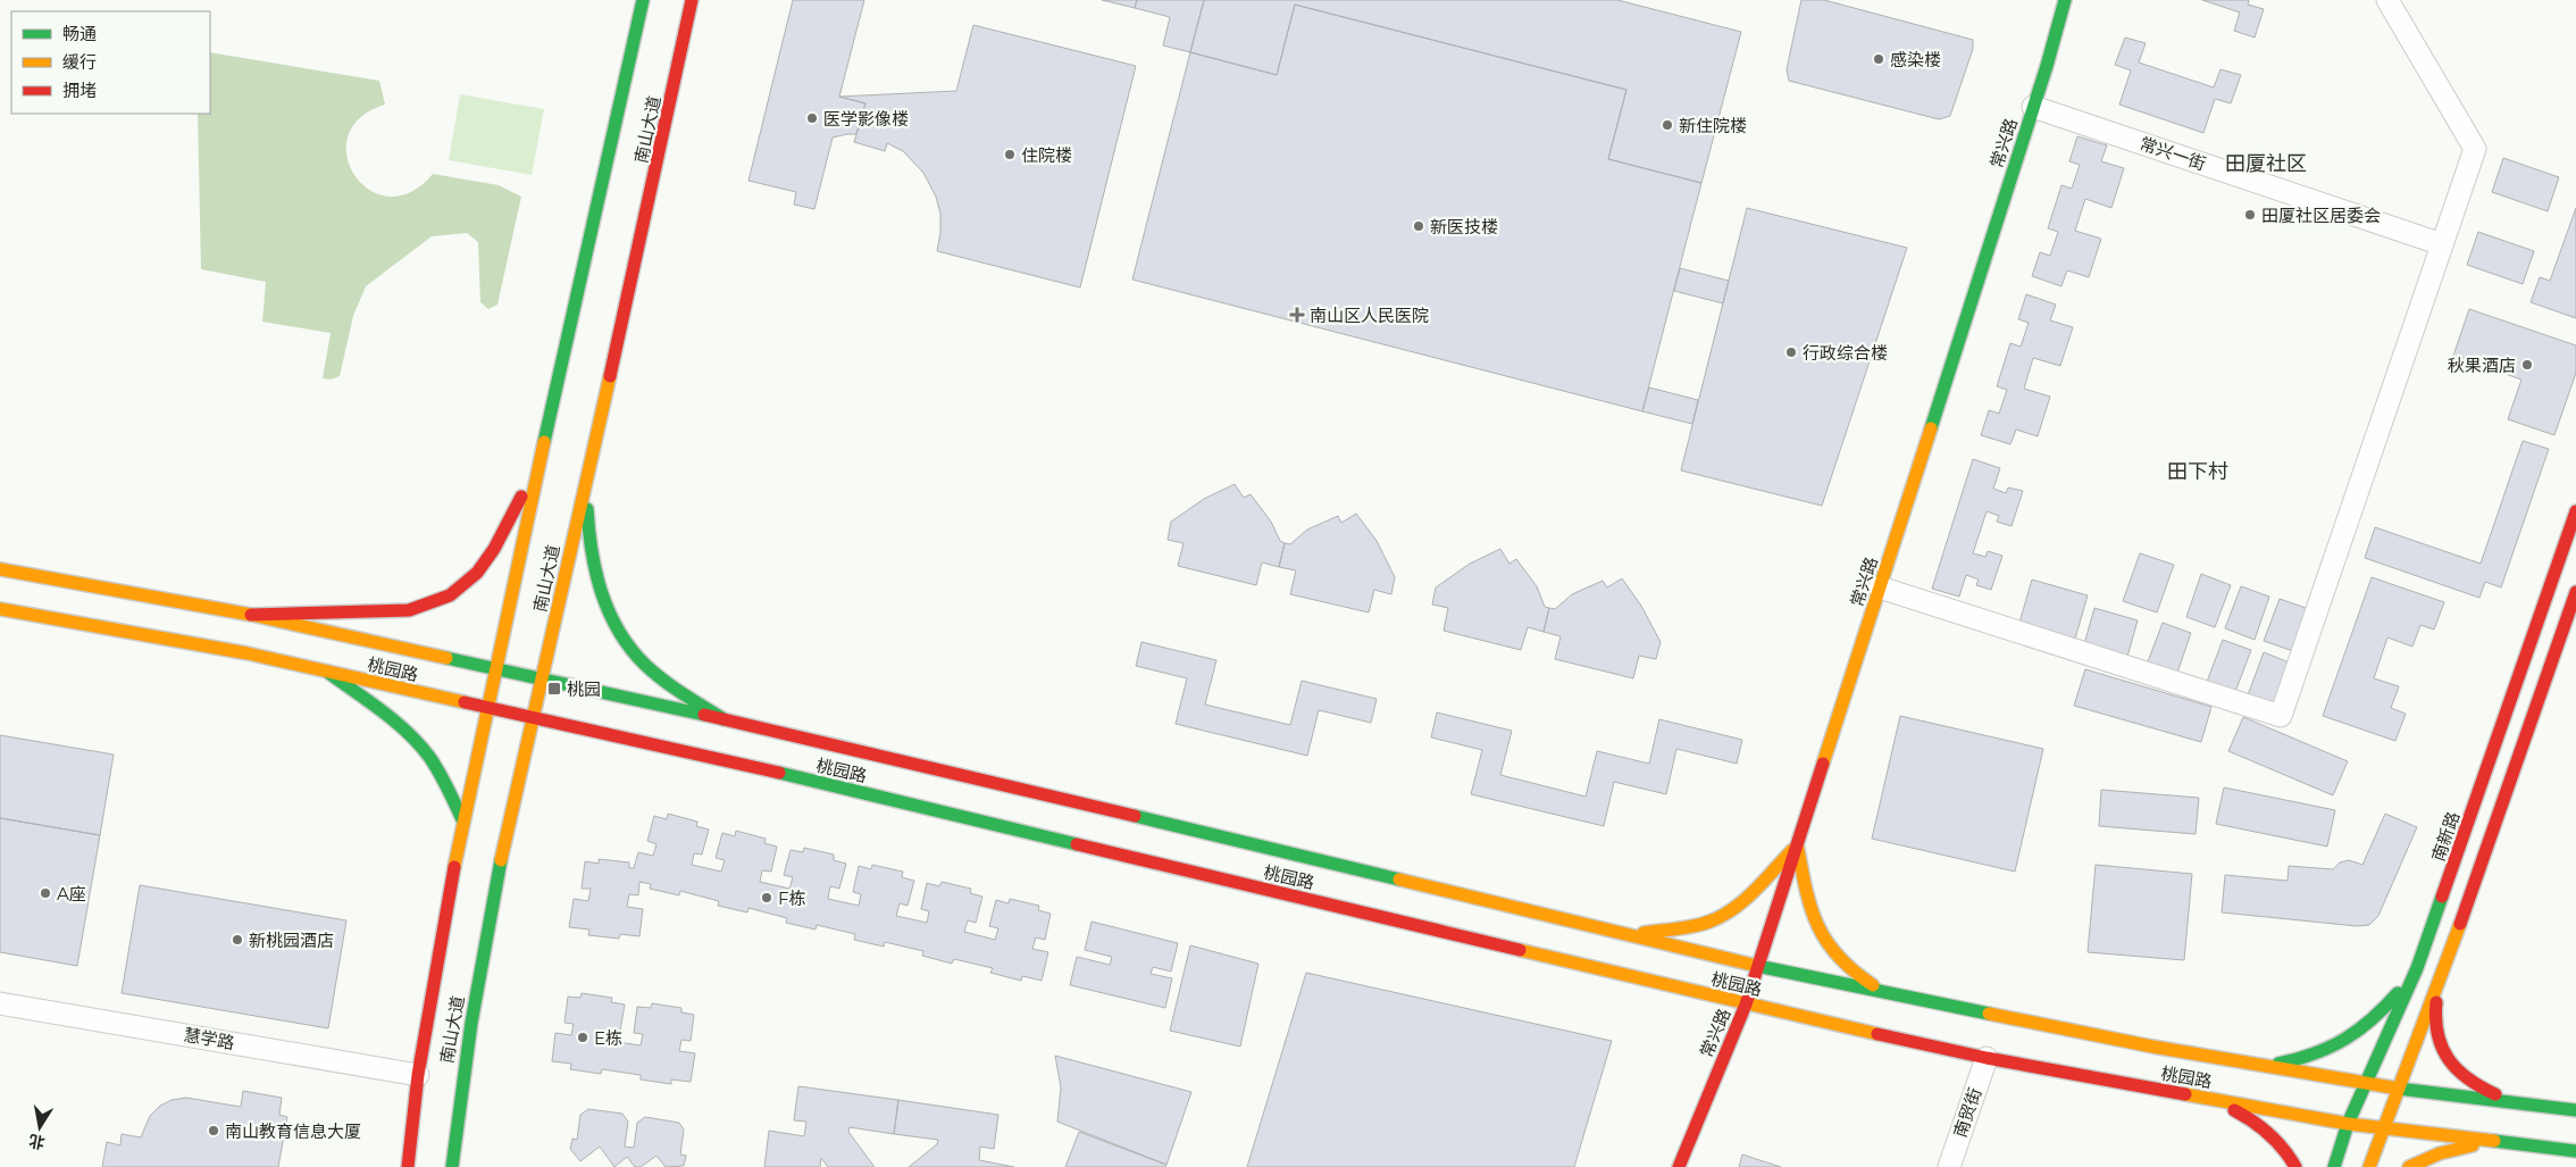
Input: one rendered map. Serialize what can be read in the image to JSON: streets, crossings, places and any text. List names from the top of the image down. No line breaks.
{"streets":{"main road":["南山大道","常兴路","桃园路","南新路"],"street":["常兴一街","慧学路","南贸街"]},"crossings":[["南山大道","桃园路"],["南山大道","慧学路"],["常兴路","常兴一街"],["常兴路","桃园路"],["桃园路","南新路"],["桃园路","南贸街"]],"districts":["田厦社区","田下村"],"places":{"other":["感染楼","医学影像楼","新住院楼","住院楼","田厦社区居委会","新医技楼","行政综合楼","秋果酒店","A座","F栋","新桃园酒店","E栋","南山教育信息大厦"],"health":["南山区人民医院"],"transit":["桃园"]},"legend":["畅通","缓行","拥堵"],"north":"bottom"}
